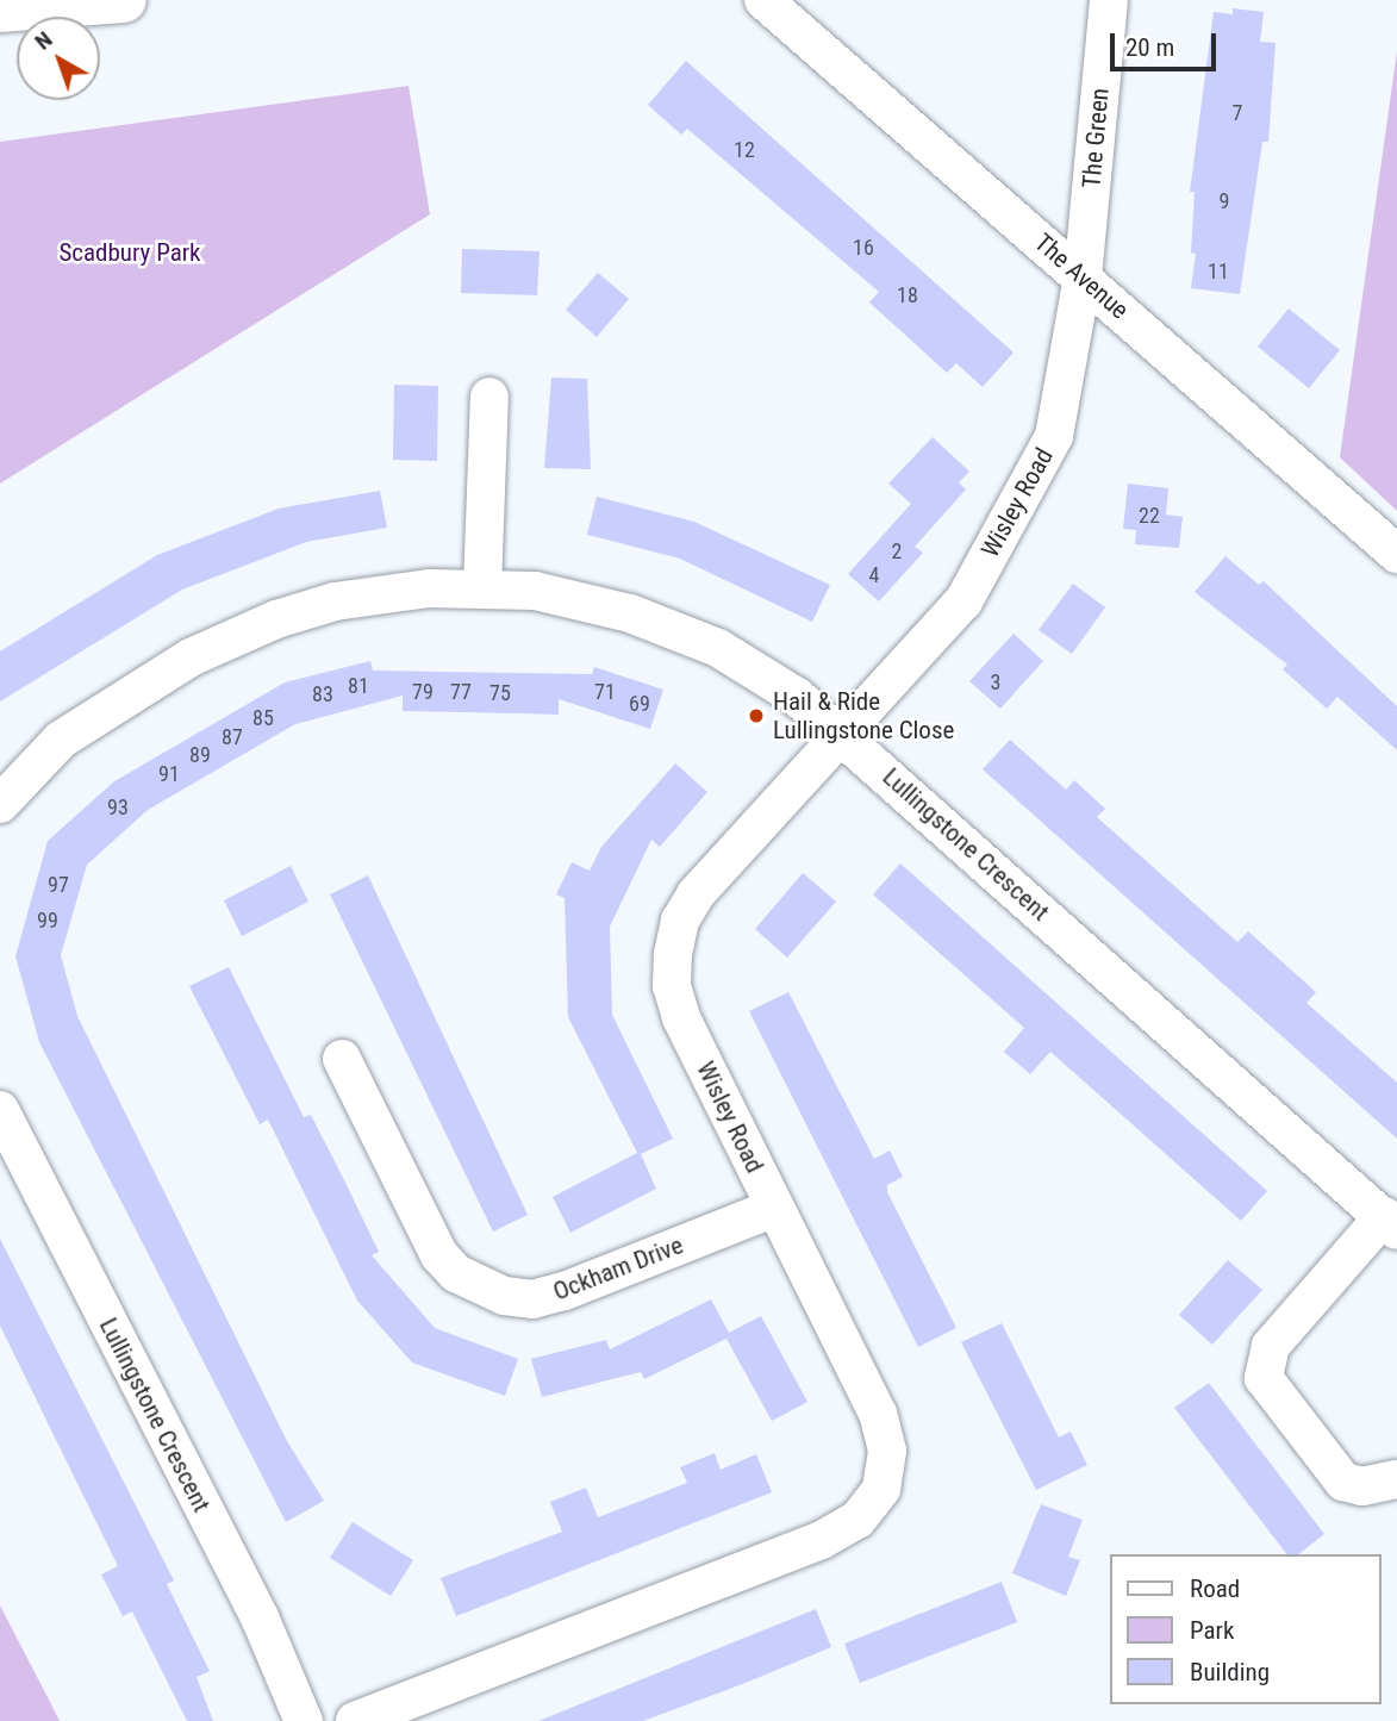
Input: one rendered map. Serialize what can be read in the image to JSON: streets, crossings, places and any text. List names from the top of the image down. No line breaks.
{"streets":{"street":["The Green","The Avenue","Wisley Road","Lullingstone Crescent","Ockham Drive"]},"crossings":[["The Green","The Avenue"],["The Green","Wisley Road"],["The Avenue","Wisley Road"],["Wisley Road","Lullingstone Crescent"],["Wisley Road","Ockham Drive"]],"parks":["Scadbury Park"],"places":["Hail & Ride Lullingstone Close"],"house_numbers":["7","12","9","16","11","18","22","2","4","3","81","79","77","71","75","83","69","85","87","89","91","93","97","99"],"legend":["Road","Park","Building"],"scale_bar":"20 m","north":"top left"}
